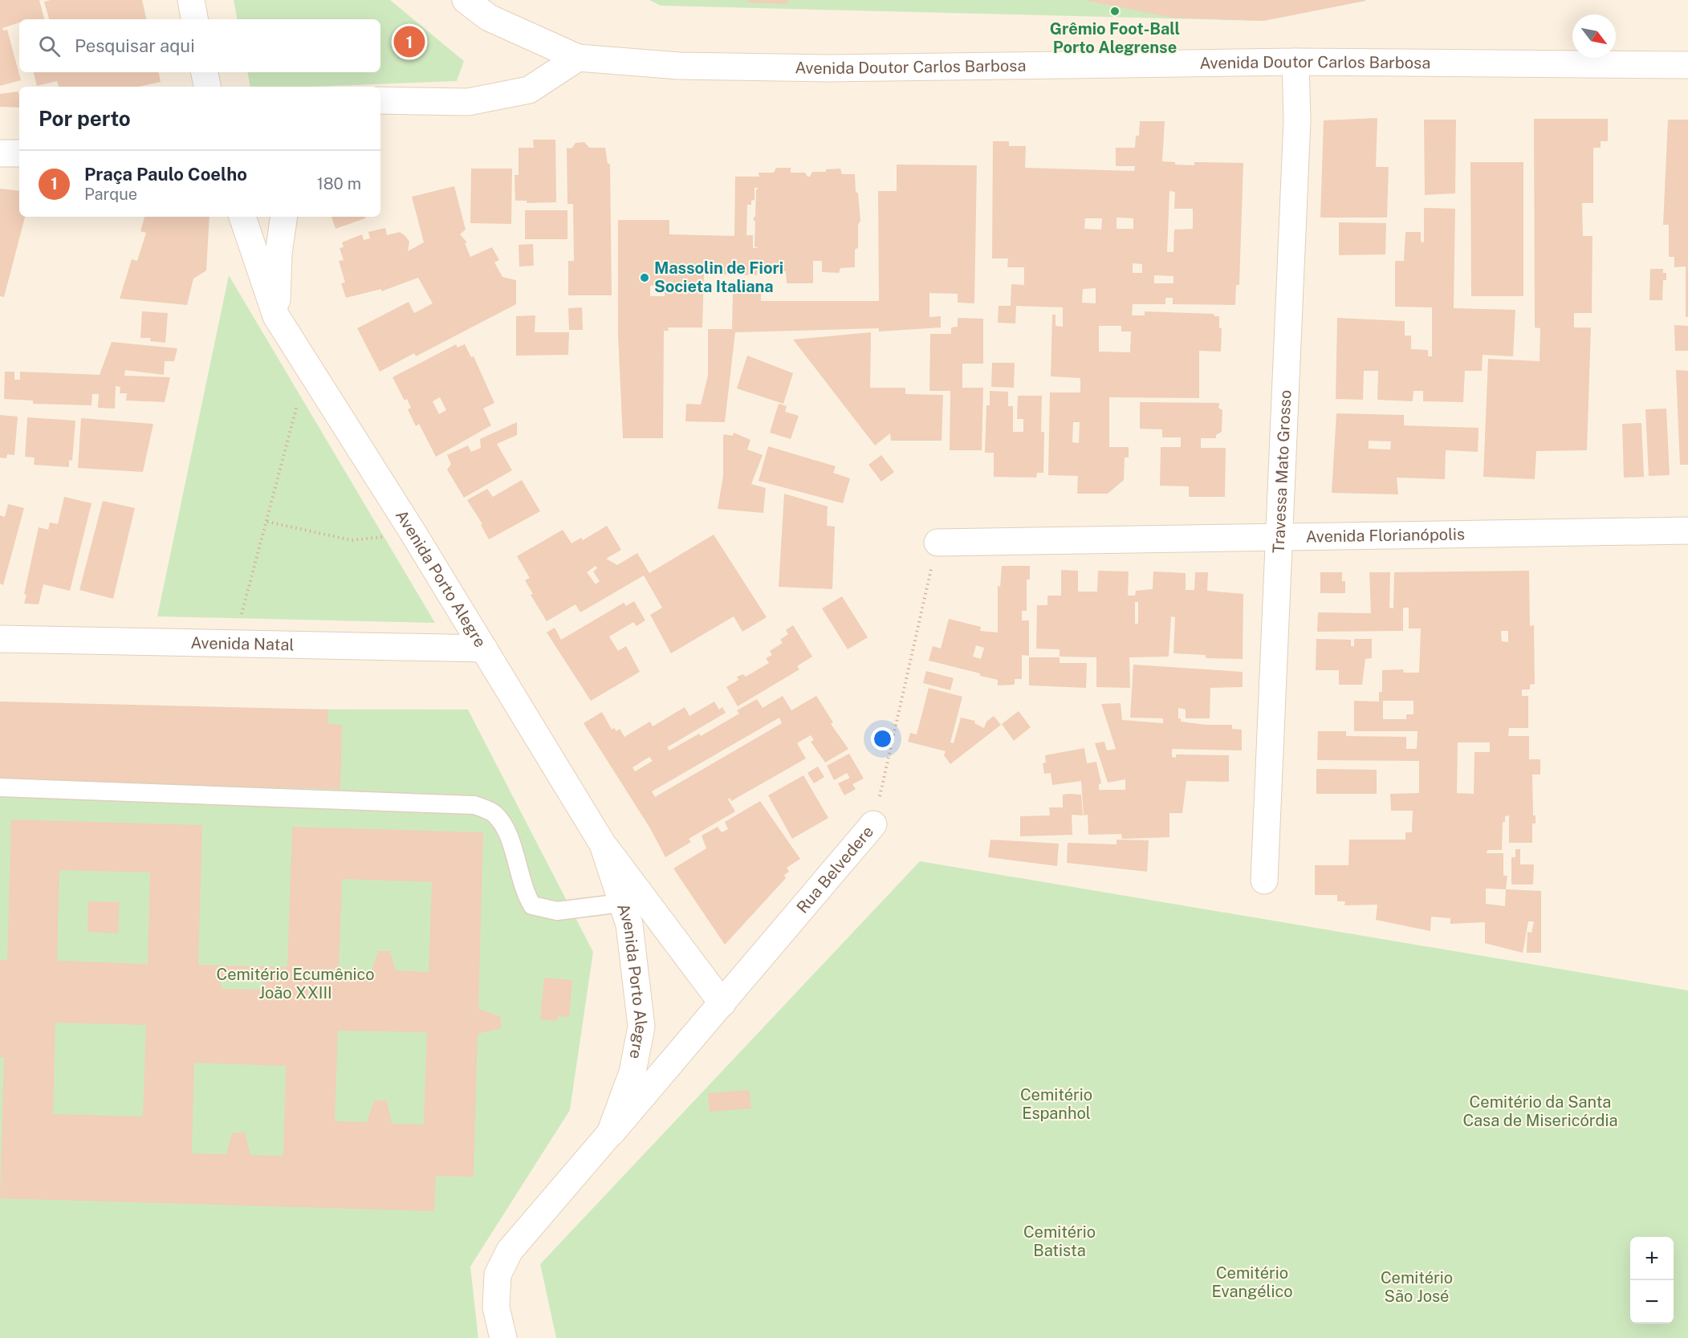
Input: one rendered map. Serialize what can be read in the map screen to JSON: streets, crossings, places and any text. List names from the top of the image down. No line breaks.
{"streets":{"street":["Avenida Doutor Carlos Barbosa","Travessa Mato Grosso","Avenida Florianópolis","Avenida Porto Alegre","Avenida Natal","Rua Belvedere"]},"crossings":[["Avenida Doutor Carlos Barbosa","Travessa Mato Grosso"],["Travessa Mato Grosso","Avenida Florianópolis"],["Avenida Florianópolis","Rua Belvedere"],["Avenida Porto Alegre","Avenida Natal"],["Avenida Porto Alegre","Rua Belvedere"]],"parks":["Cemitério Ecumênico João XXIII","Cemitério Espanhol","Cemitério da Santa Casa de Misericórdia","Cemitério Batista","Cemitério Evangélico","Cemitério São José"],"places":["Grêmio Foot-Ball Porto Alegrense","Massolin de Fiori Societa Italiana"],"north":"bottom right","page":{"search":"Pesquisar aqui","pins":"1","heading":"Por perto","list":[{"mark":"1","name":"Praça Paulo Coelho","note":"Parque","value":"180 m"}],"map_buttons":["+","−"]}}
